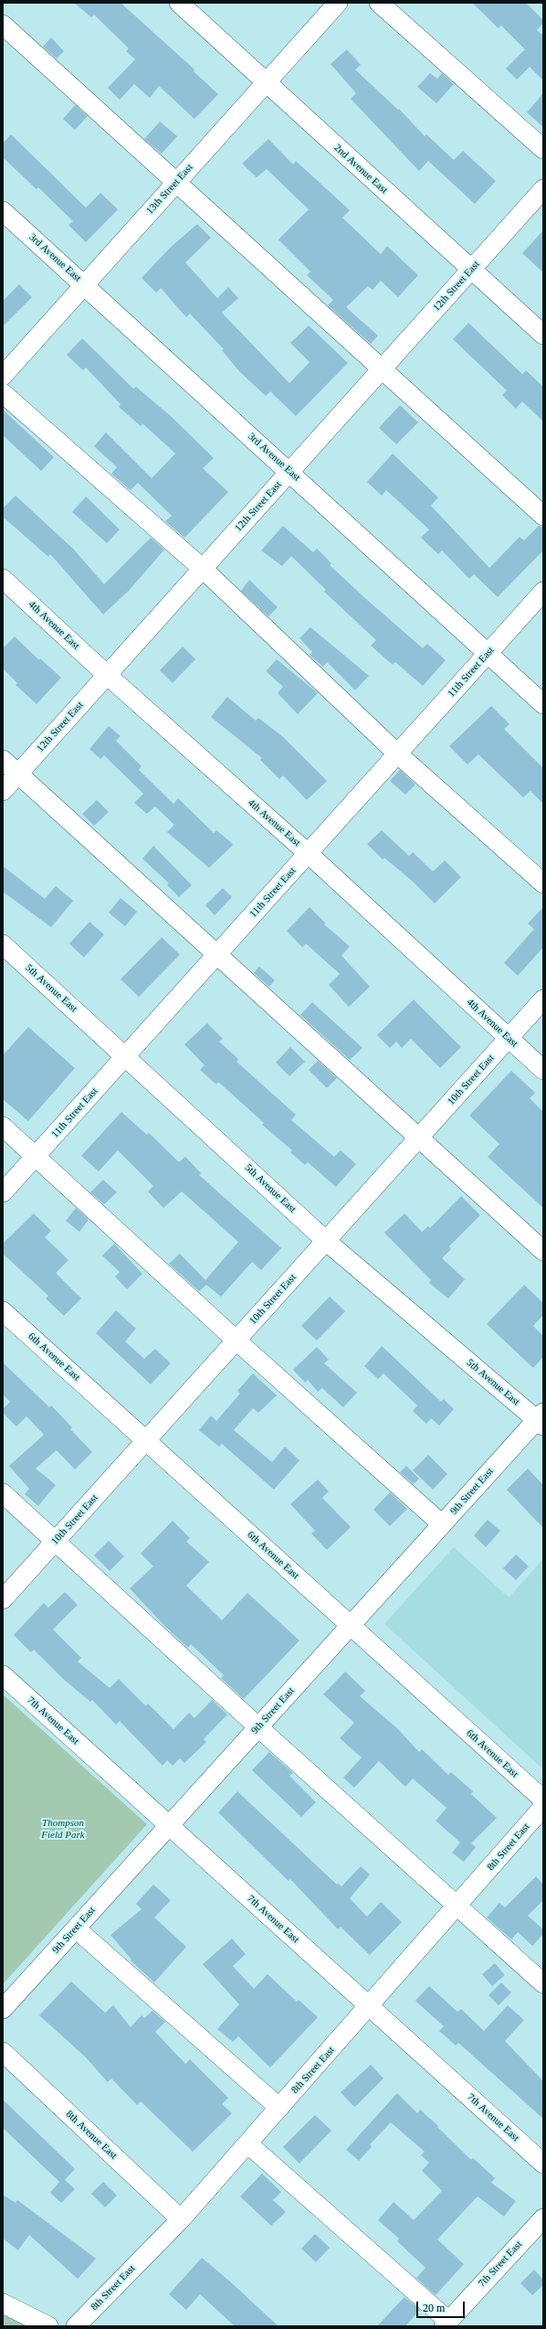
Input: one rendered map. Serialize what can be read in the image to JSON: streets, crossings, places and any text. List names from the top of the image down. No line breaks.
{"streets":{"street":["2nd Avenue East","13th Street East","3rd Avenue East","12th Street East","4th Avenue East","11th Street East","5th Avenue East","10th Street East","6th Avenue East","9th Street East","7th Avenue East","8th Street East","8th Avenue East","7th Street East"]},"crossings":[["2nd Avenue East","13th Street East"],["2nd Avenue East","12th Street East"],["13th Street East","3rd Avenue East"],["3rd Avenue East","12th Street East"],["3rd Avenue East","11th Street East"],["12th Street East","4th Avenue East"],["4th Avenue East","11th Street East"],["4th Avenue East","10th Street East"],["11th Street East","5th Avenue East"],["5th Avenue East","10th Street East"],["5th Avenue East","9th Street East"],["10th Street East","6th Avenue East"],["6th Avenue East","9th Street East"],["9th Street East","7th Avenue East"],["7th Avenue East","8th Street East"],["8th Street East","8th Avenue East"]],"parks":["Thompson Field Park"],"scale_bar":"20 m"}
